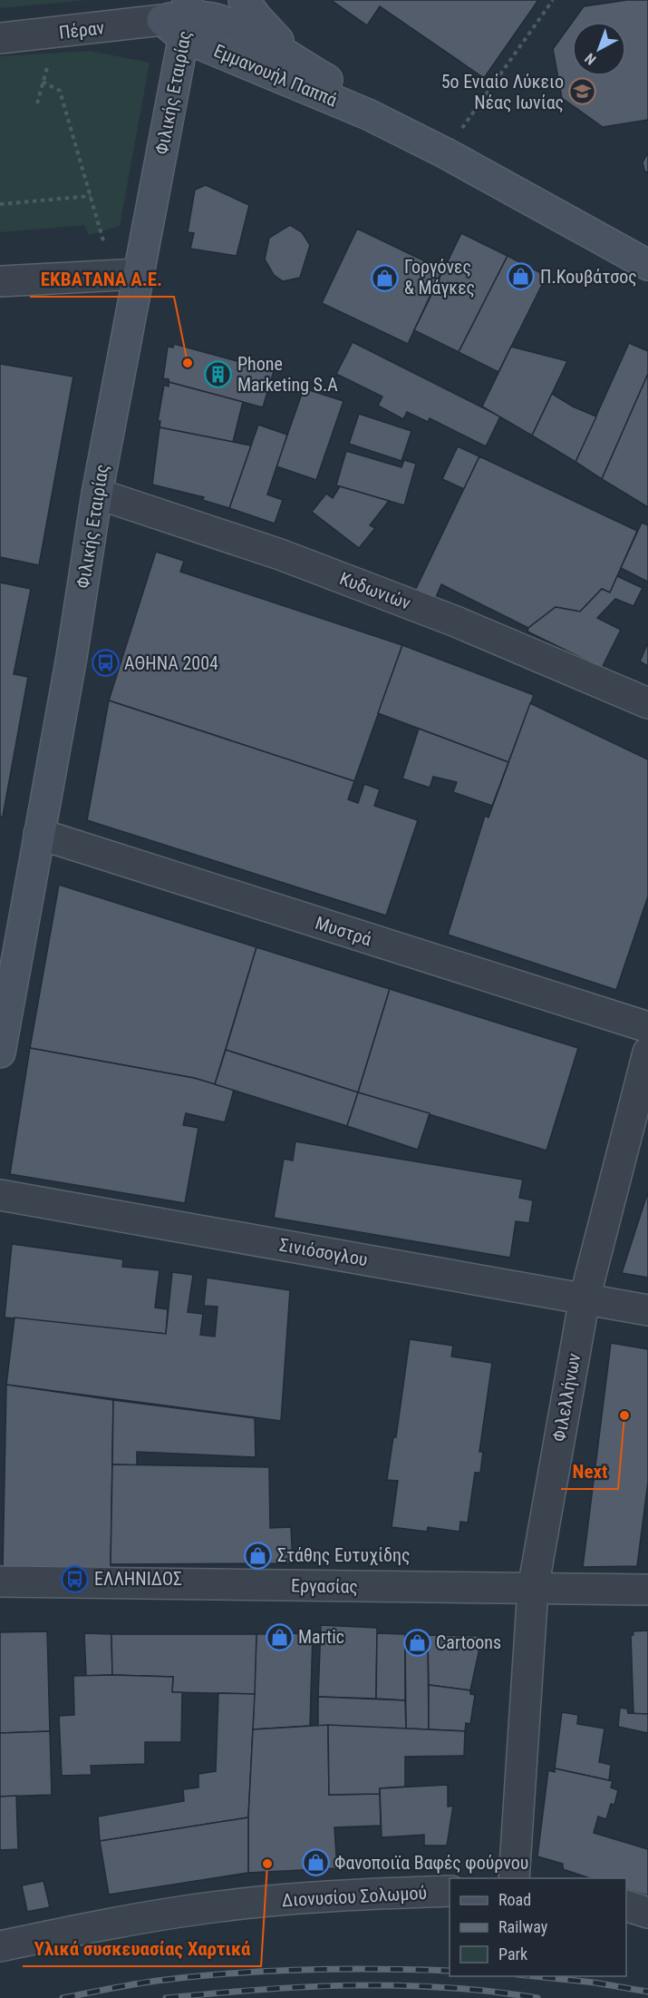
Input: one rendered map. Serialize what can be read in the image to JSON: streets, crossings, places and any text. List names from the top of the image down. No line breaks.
{"streets":{"street":["Πέραν","Εμμανουήλ Παππά","Φιλικής Εταιρίας","Κυδωνιών","Μυστρά","Σινιόσογλου","Φιλελλήνων","Εργασίας","Διονυσίου Σολωμού"]},"crossings":[["Πέραν","Εμμανουήλ Παππά"],["Πέραν","Φιλικής Εταιρίας"],["Εμμανουήλ Παππά","Φιλικής Εταιρίας"],["Φιλικής Εταιρίας","Κυδωνιών"],["Φιλικής Εταιρίας","Μυστρά"],["Σινιόσογλου","Φιλελλήνων"],["Φιλελλήνων","Εργασίας"]],"places":{"school or university":["5ο Ενιαίο Λύκειο Νέας Ιωνίας"],"shop":["Π.Κουβάτσος","Γοργόνες & Μάγκες","Στάθης Ευτυχίδης","Martic","Cartoons","Φανοποιϊα Βαφές φούρνου"],"other":["ΕΚΒΑΤΑΝΑ Α.Ε.","Next","Υλικά συσκευασίας Χαρτικά"],"building":["Phone Marketing S.A"],"bus stop":["ΑΘΗΝΑ 2004","ΕΛΛΗΝΙΔΟΣ"]},"legend":["Road","Railway","Park"],"north":"bottom left"}
